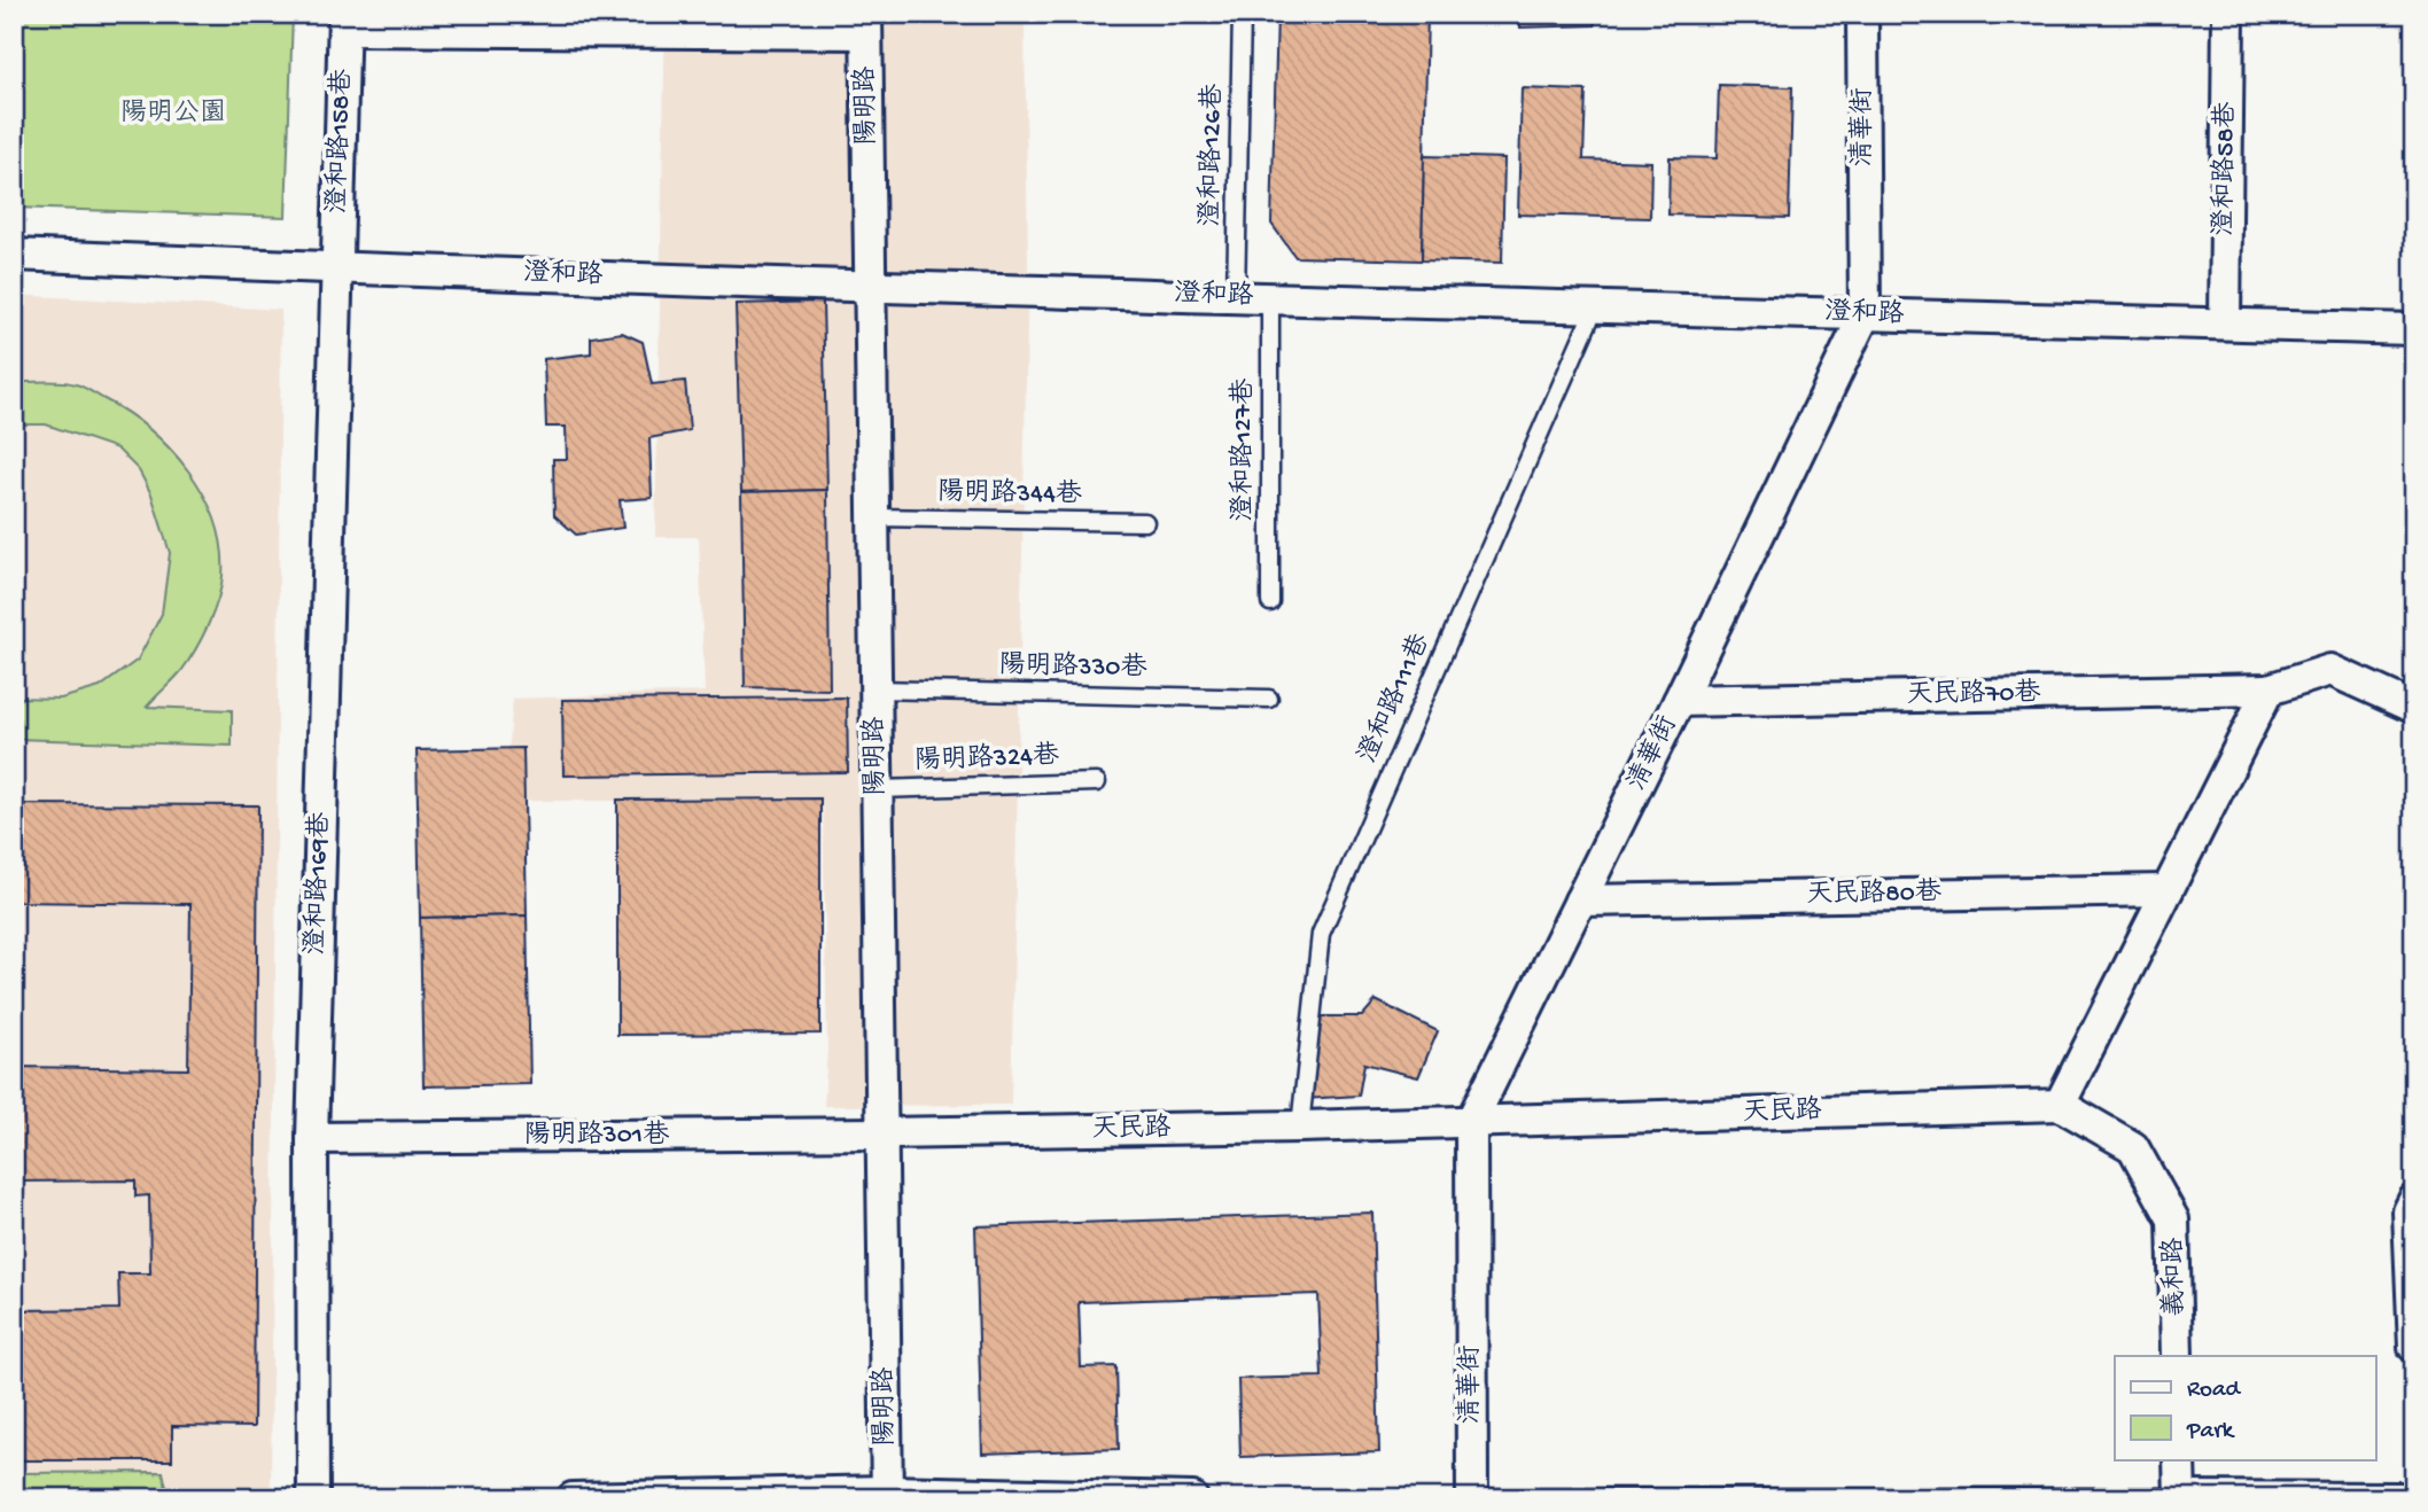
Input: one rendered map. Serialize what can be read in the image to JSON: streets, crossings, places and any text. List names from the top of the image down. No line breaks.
{"streets":{"street":["陽明路","清華街","澄和路158巷","澄和路58巷","澄和路","天民路70巷","澄和路169巷","天民路80巷","天民路","陽明路301巷","義和路"],"lane":["澄和路126巷","澄和路127巷","陽明路344巷","陽明路330巷","澄和路111巷","陽明路324巷"]},"crossings":[["陽明路","澄和路"],["陽明路","陽明路344巷"],["陽明路","陽明路330巷"],["陽明路","陽明路324巷"],["陽明路","天民路"],["陽明路","陽明路301巷"],["清華街","澄和路"],["清華街","天民路70巷"],["清華街","天民路80巷"],["清華街","天民路"],["澄和路158巷","澄和路"],["澄和路158巷","澄和路169巷"],["澄和路126巷","澄和路"],["澄和路58巷","澄和路"],["澄和路","澄和路127巷"],["澄和路","澄和路111巷"],["澄和路","澄和路169巷"],["澄和路111巷","天民路"],["澄和路169巷","陽明路301巷"],["天民路","陽明路301巷"],["天民路","義和路"]],"parks":["陽明公園"],"legend":["Road","Park"]}
